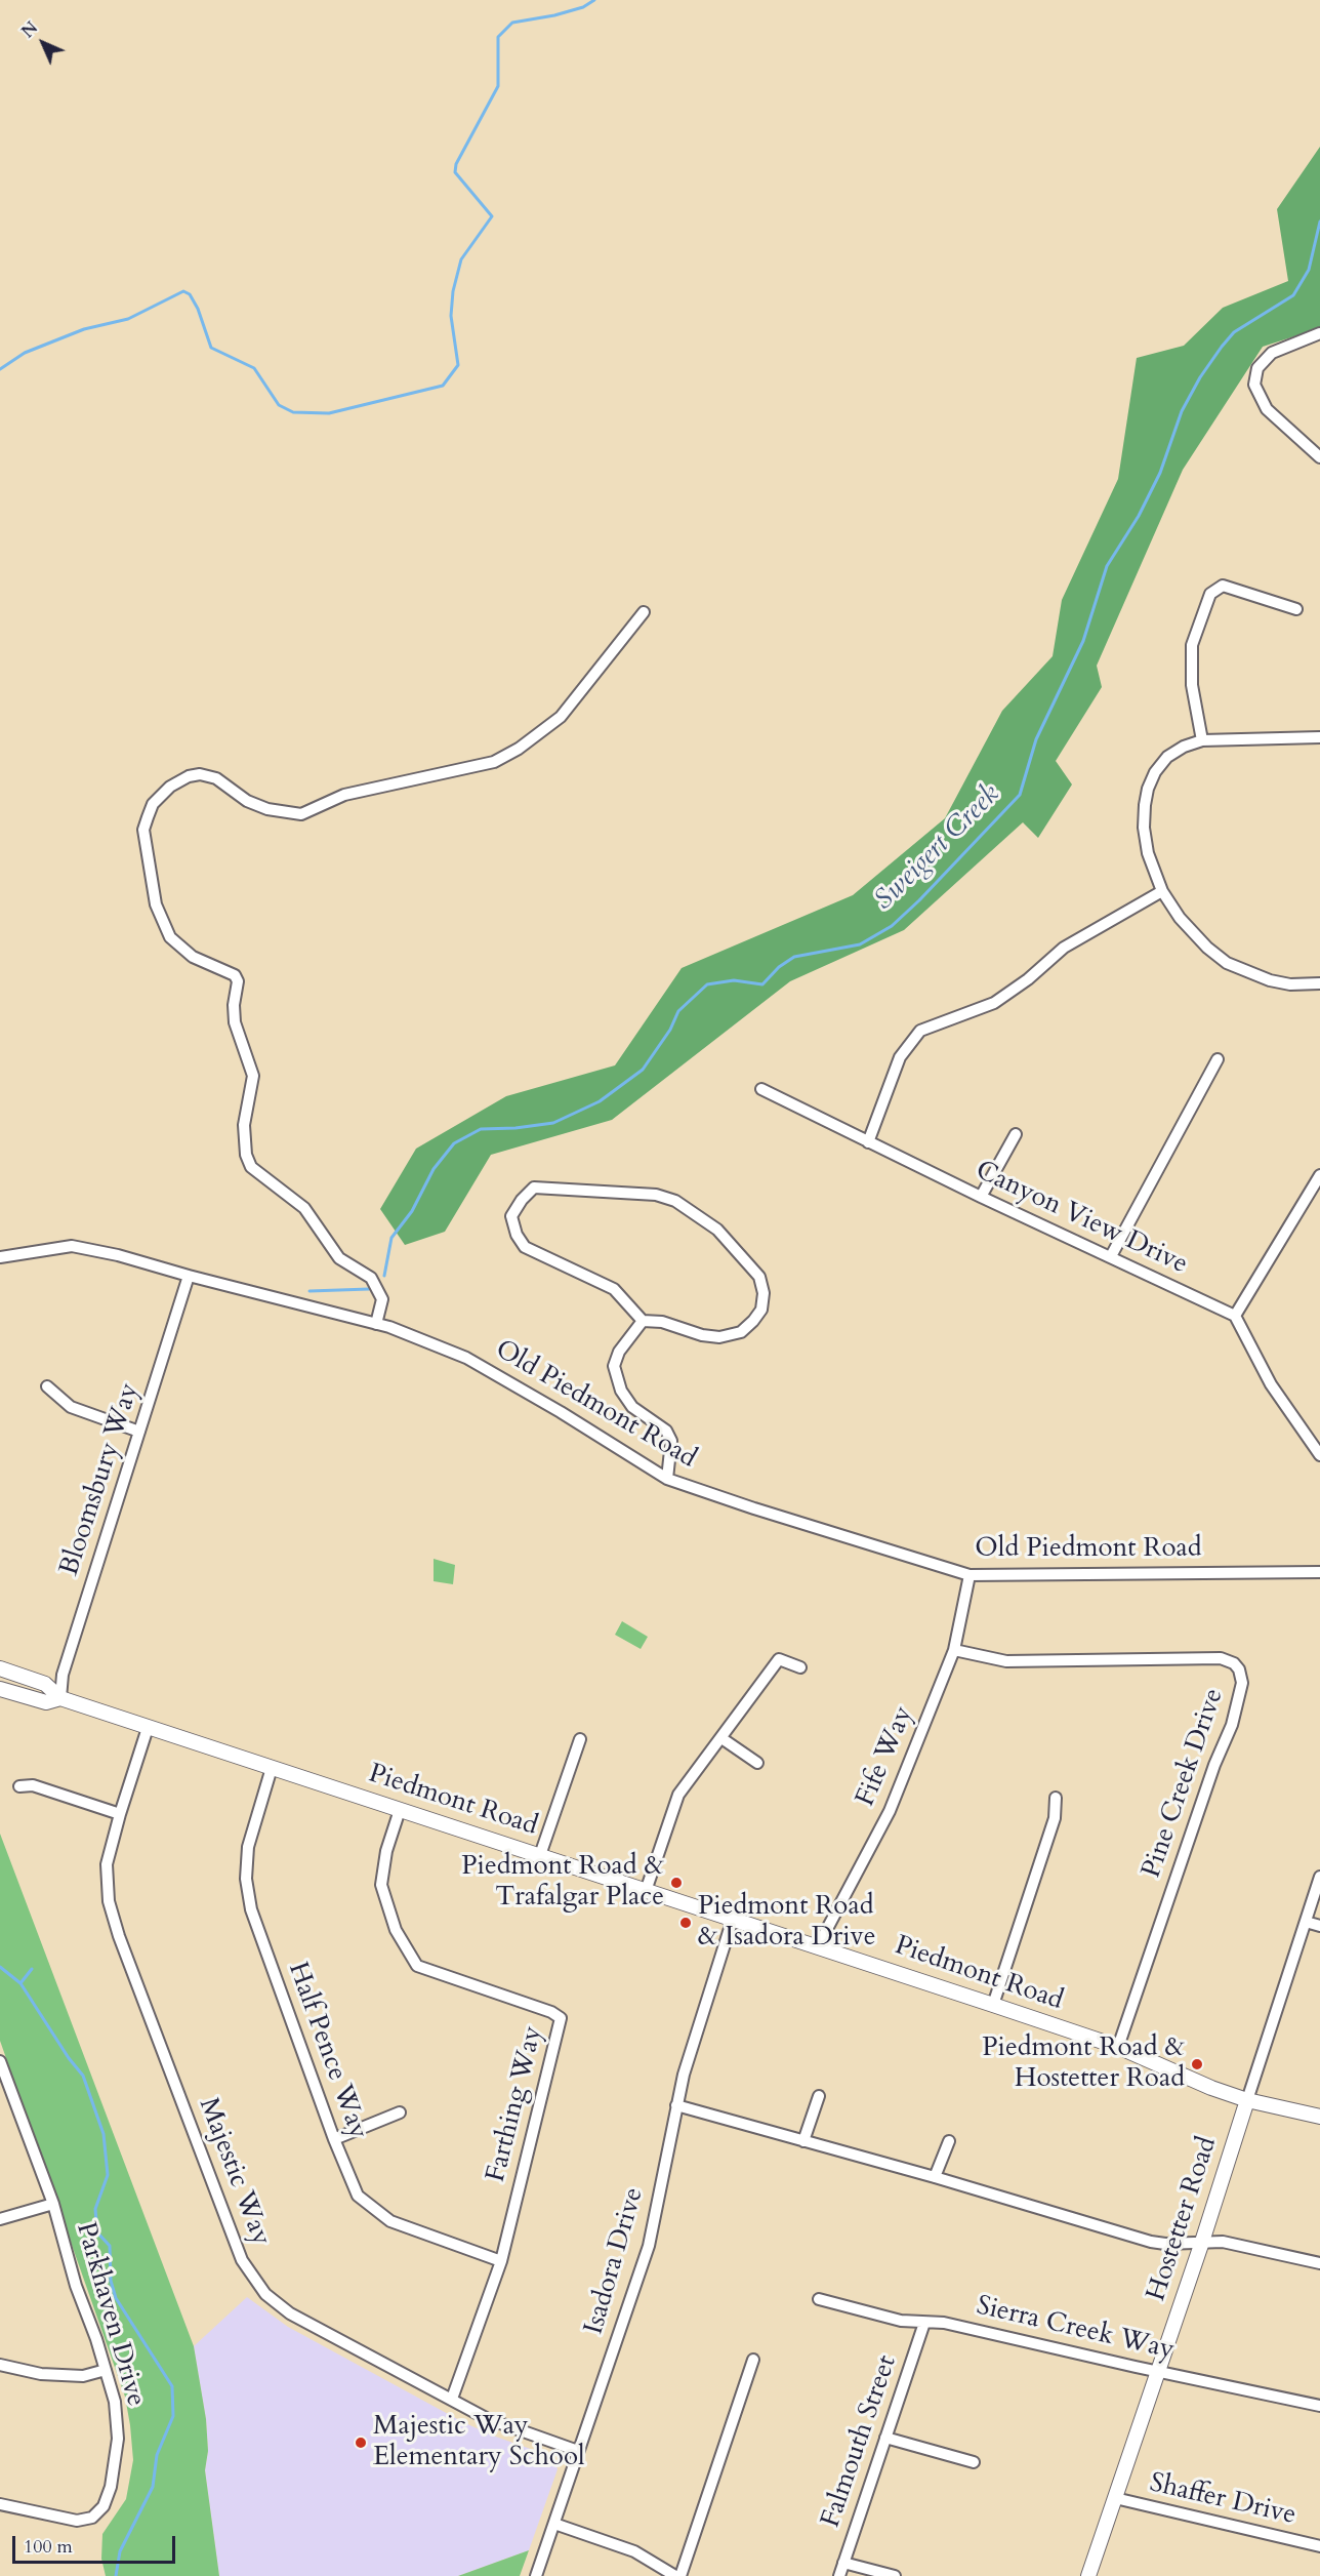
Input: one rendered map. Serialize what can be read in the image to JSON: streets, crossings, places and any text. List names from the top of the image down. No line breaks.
{"streets":{"main road":["Piedmont Road","Hostetter Road"],"street":["Canyon View Drive","Old Piedmont Road","Bloomsbury Way","Fife Way","Pine Creek Drive","Half Pence Way","Farthing Way","Majestic Way","Isadora Drive","Parkhaven Drive","Sierra Creek Way","Falmouth Street","Shaffer Drive"]},"crossings":[["Old Piedmont Road","Bloomsbury Way"],["Old Piedmont Road","Fife Way"],["Bloomsbury Way","Piedmont Road"],["Fife Way","Pine Creek Drive"],["Fife Way","Piedmont Road"],["Pine Creek Drive","Piedmont Road"],["Piedmont Road","Half Pence Way"],["Piedmont Road","Farthing Way"],["Piedmont Road","Majestic Way"],["Piedmont Road","Hostetter Road"],["Piedmont Road","Isadora Drive"],["Half Pence Way","Farthing Way"],["Farthing Way","Majestic Way"],["Majestic Way","Isadora Drive"],["Hostetter Road","Sierra Creek Way"],["Hostetter Road","Shaffer Drive"],["Sierra Creek Way","Falmouth Street"]],"water":["Sweigert Creek"],"places":["Piedmont Road & Trafalgar Place","Piedmont Road & Isadora Drive","Piedmont Road & Hostetter Road","Majestic Way Elementary School"],"scale_bar":"100 m","north":"top left"}
